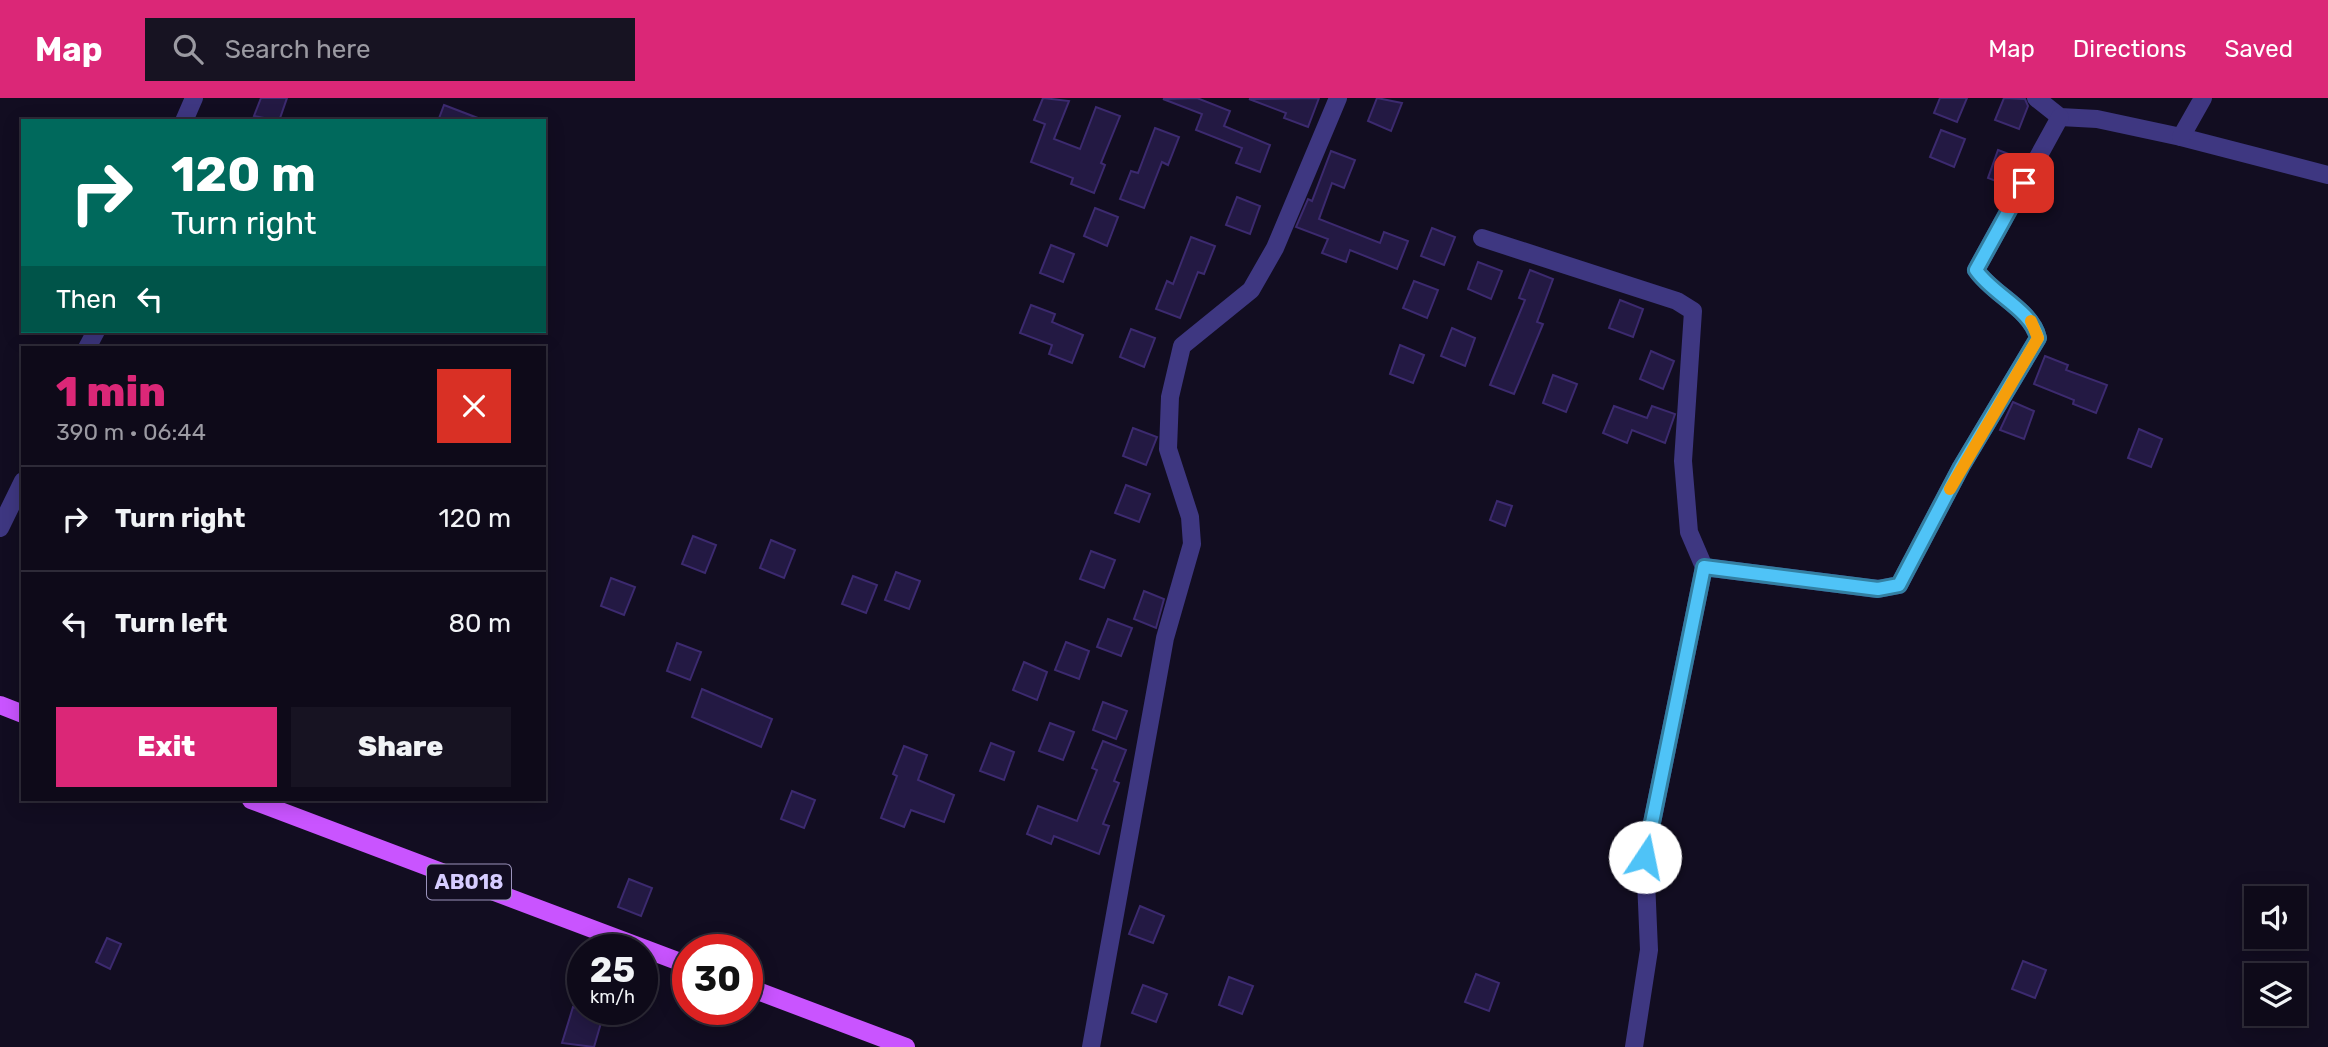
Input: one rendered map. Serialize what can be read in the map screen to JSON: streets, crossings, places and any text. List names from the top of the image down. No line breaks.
{"streets":{"main road":["AB018"]},"page":{"header":"Map","search":"Search here","nav":["Map","Directions","Saved"],"turn":["120 m","Turn right"],"then":"Then","heading":["1 min","390 m · 06:44"],"list":[{"name":"Turn right","value":"120 m"},{"name":"Turn left","value":"80 m"}],"buttons":["Exit","Share"],"speed":"25 km/h","limit":"30"}}
